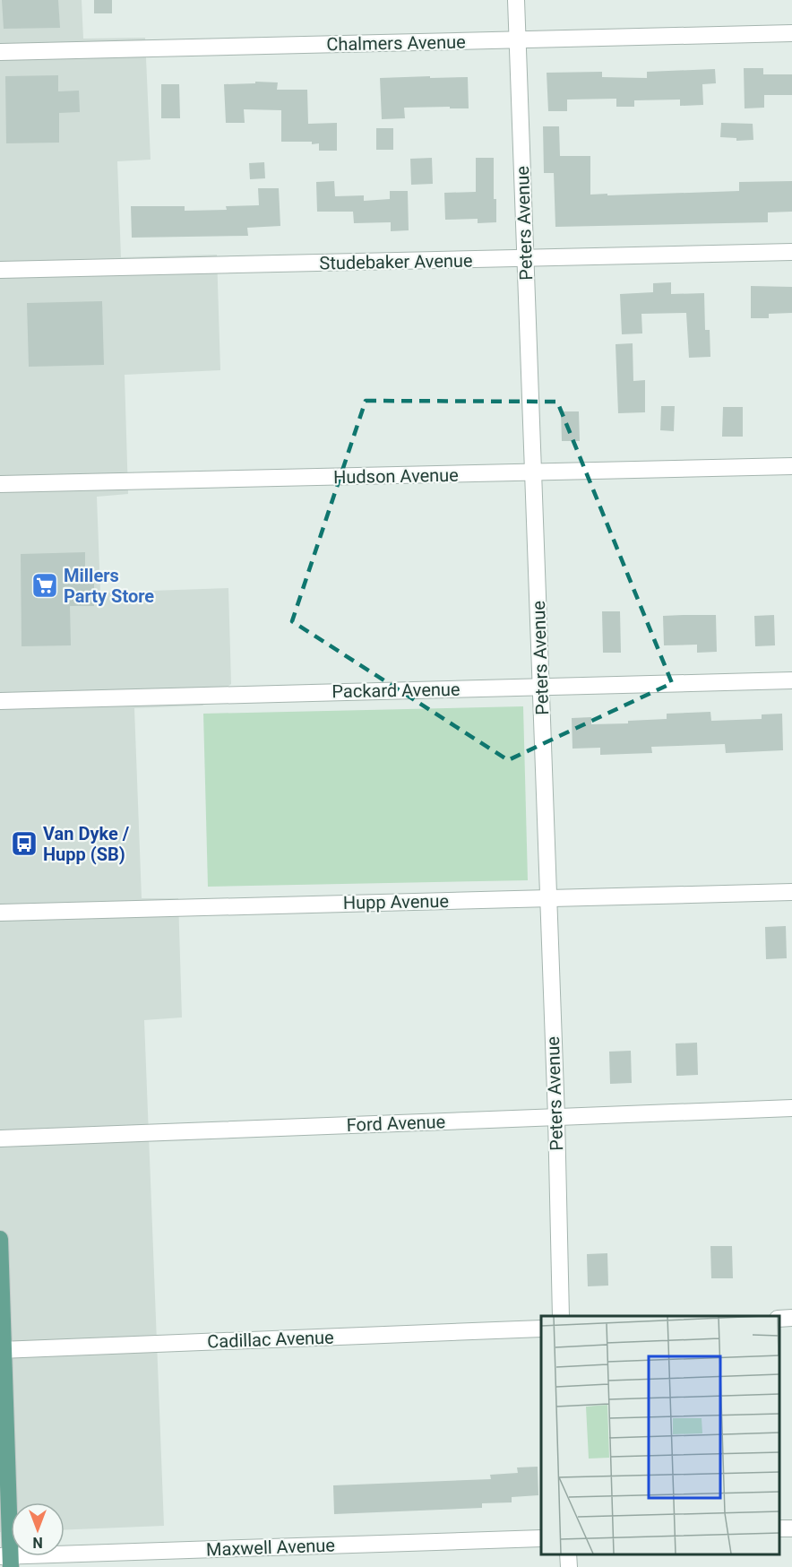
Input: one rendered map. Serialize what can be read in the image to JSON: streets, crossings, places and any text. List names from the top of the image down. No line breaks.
{"streets":{"street":["Chalmers Avenue","Peters Avenue","Studebaker Avenue","Hudson Avenue","Packard Avenue","Hupp Avenue","Ford Avenue","Cadillac Avenue","Maxwell Avenue"]},"crossings":[["Chalmers Avenue","Peters Avenue"],["Peters Avenue","Studebaker Avenue"],["Peters Avenue","Hudson Avenue"],["Peters Avenue","Packard Avenue"],["Peters Avenue","Hupp Avenue"],["Peters Avenue","Ford Avenue"]],"places":{"supermarket":["Millers Party Store"],"bus stop":["Van Dyke / Hupp (SB)"]},"north":"bottom"}
